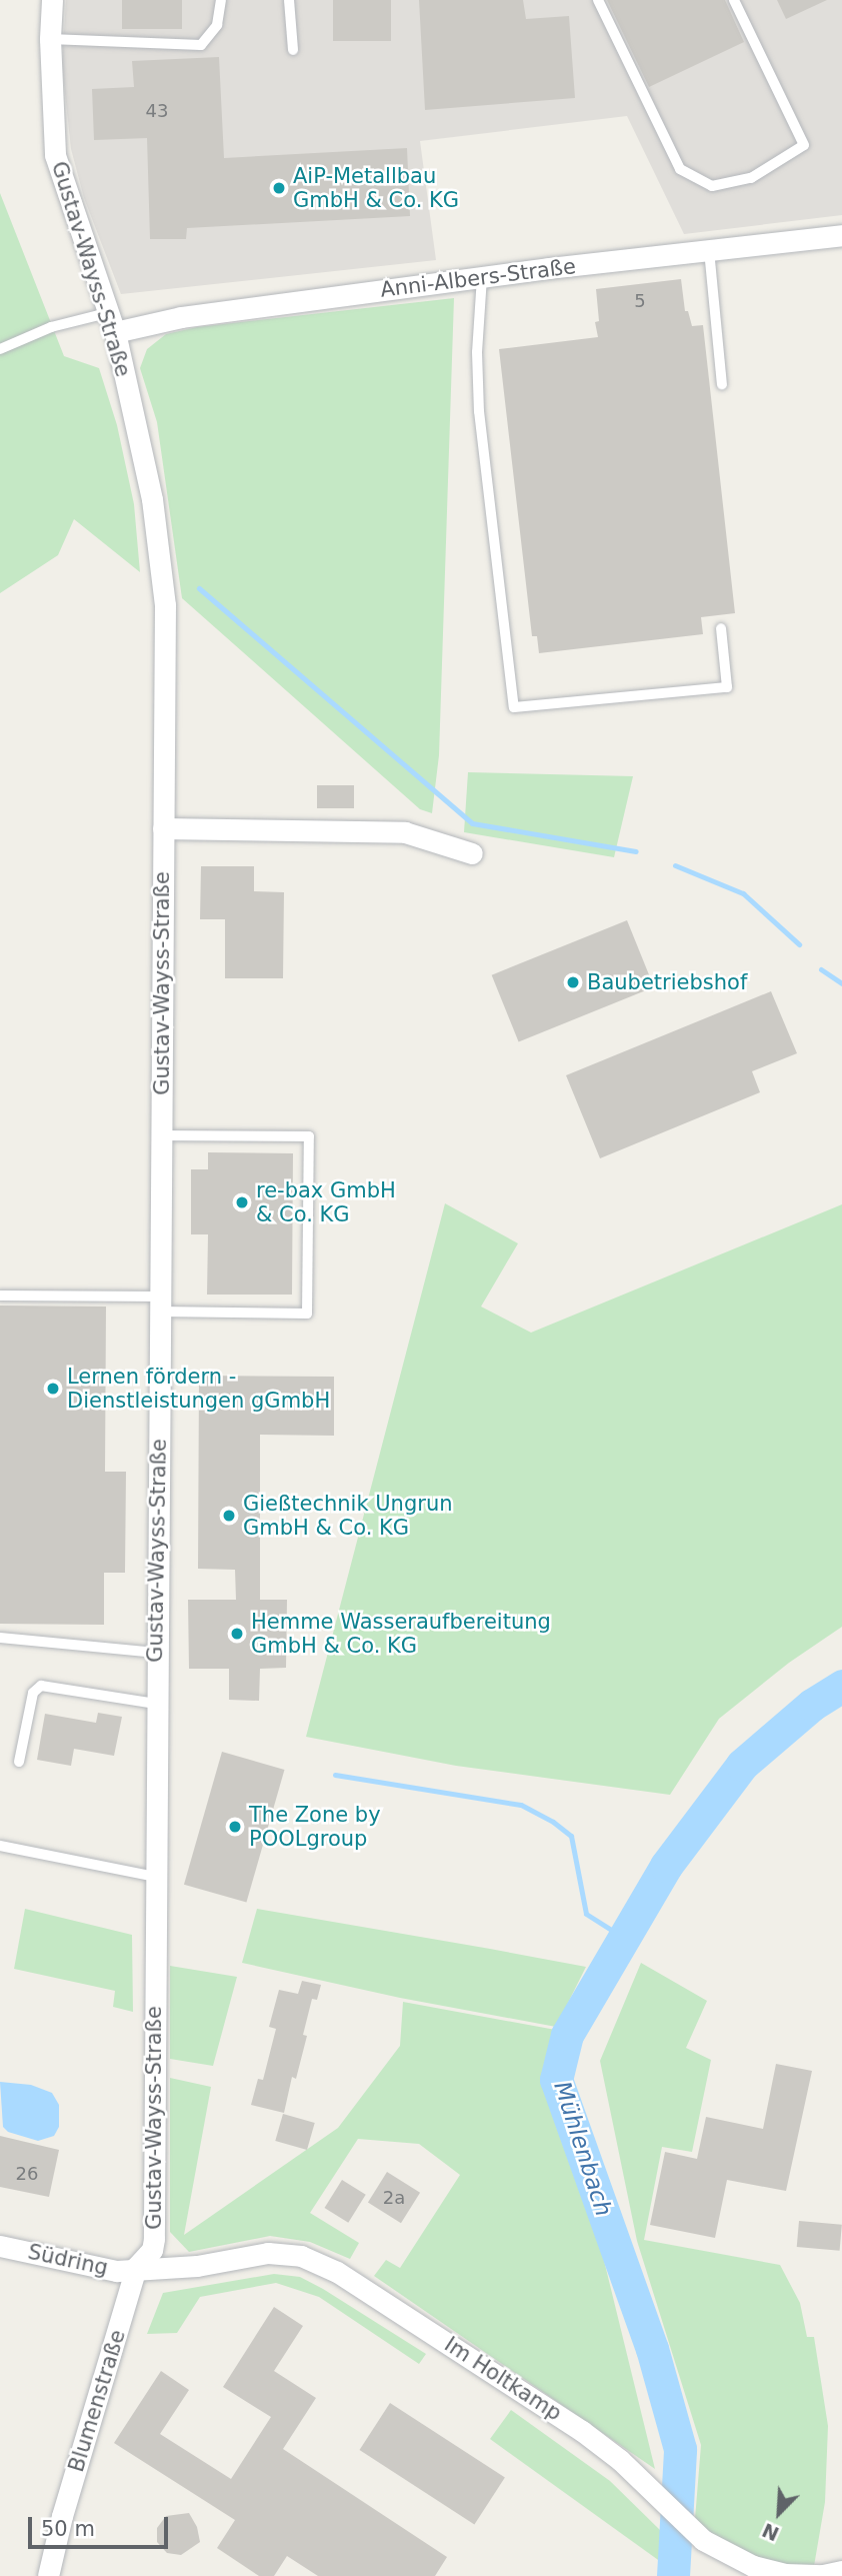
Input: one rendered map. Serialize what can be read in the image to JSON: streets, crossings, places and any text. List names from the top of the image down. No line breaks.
{"streets":{"street":["Gustav-Wayss-Straße","Anni-Albers-Straße","Südring","Im Holtkamp","Blumenstraße"]},"crossings":[["Gustav-Wayss-Straße","Anni-Albers-Straße"],["Gustav-Wayss-Straße","Südring"],["Gustav-Wayss-Straße","Im Holtkamp"],["Gustav-Wayss-Straße","Blumenstraße"],["Südring","Im Holtkamp"],["Südring","Blumenstraße"],["Im Holtkamp","Blumenstraße"]],"water":["Mühlenbach"],"places":["AiP-Metallbau GmbH & Co. KG","Baubetriebshof","re-bax GmbH & Co. KG","Lernen fördern - Dienstleistungen gGmbH","Gießtechnik Ungrun GmbH & Co. KG","Hemme Wasseraufbereitung GmbH & Co. KG","The Zone by POOLgroup"],"house_numbers":["43","5","26","2a"],"scale_bar":"50 m","north":"bottom left"}
